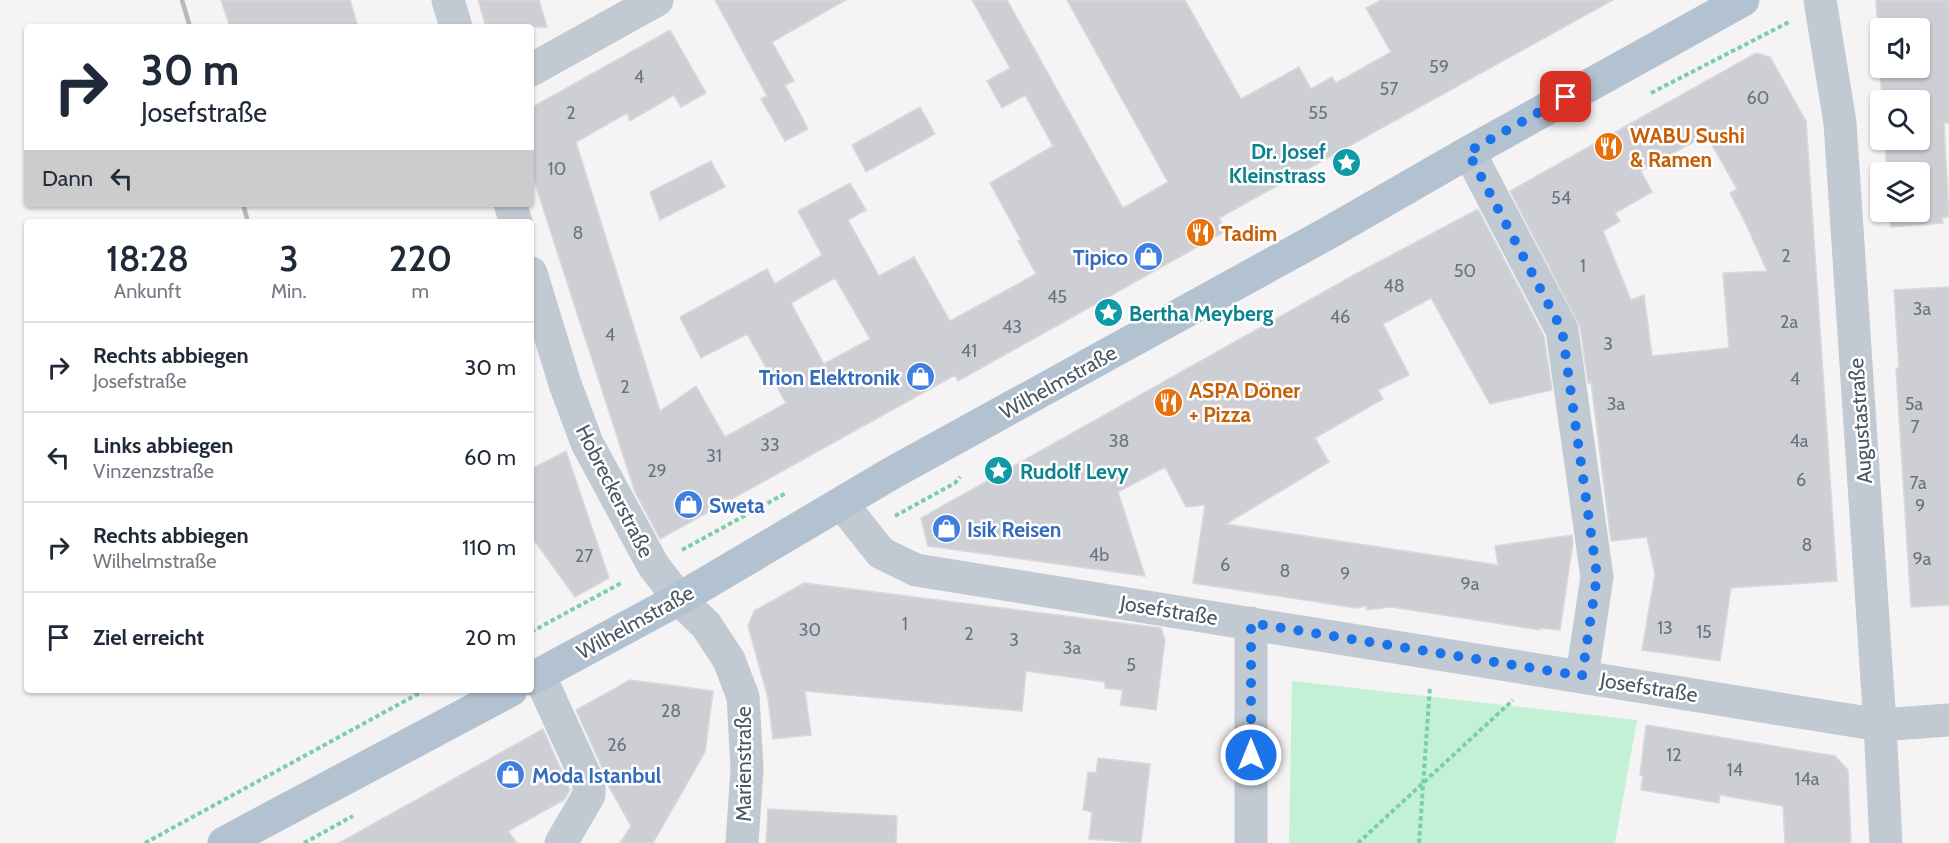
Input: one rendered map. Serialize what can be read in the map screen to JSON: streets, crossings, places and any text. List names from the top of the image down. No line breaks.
{"streets":{"main road":["Wilhelmstraße"],"street":["Augustastraße","Hobreckerstraße","Josefstraße","Marienstraße"]},"crossings":[["Wilhelmstraße","Hobreckerstraße"],["Wilhelmstraße","Josefstraße"],["Wilhelmstraße","Marienstraße"],["Augustastraße","Josefstraße"],["Hobreckerstraße","Marienstraße"]],"places":{"restaurant":["WABU Sushi & Ramen","Tadim","ASPA Döner + Pizza"],"place":["Dr. Josef Kleinstrass","Bertha Meyberg","Rudolf Levy"],"shop":["Tipico","Trion Elektronik","Sweta","Isik Reisen","Moda Istanbul"]},"house_numbers":["59","4","57","60","2","55","10","54","8","2","1","50","48","45","3a","46","2a","43","4","3","41","4","2","3a","5a","7","38","4a","33","31","29","6","7a","9","8","4b","27","9a","6","8","9","9a","1","13","30","15","2","3","3a","5","28","26","12","14","14a"],"page":{"turn":["30 m","Josefstraße"],"then":"Dann","eta":["18:28","Ankunft","3","Min.","220","m"],"list":[{"name":"Rechts abbiegen","note":"Josefstraße","value":"30 m"},{"name":"Links abbiegen","note":"Vinzenzstraße","value":"60 m"},{"name":"Rechts abbiegen","note":"Wilhelmstraße","value":"110 m"},{"name":"Ziel erreicht","value":"20 m"}]}}
